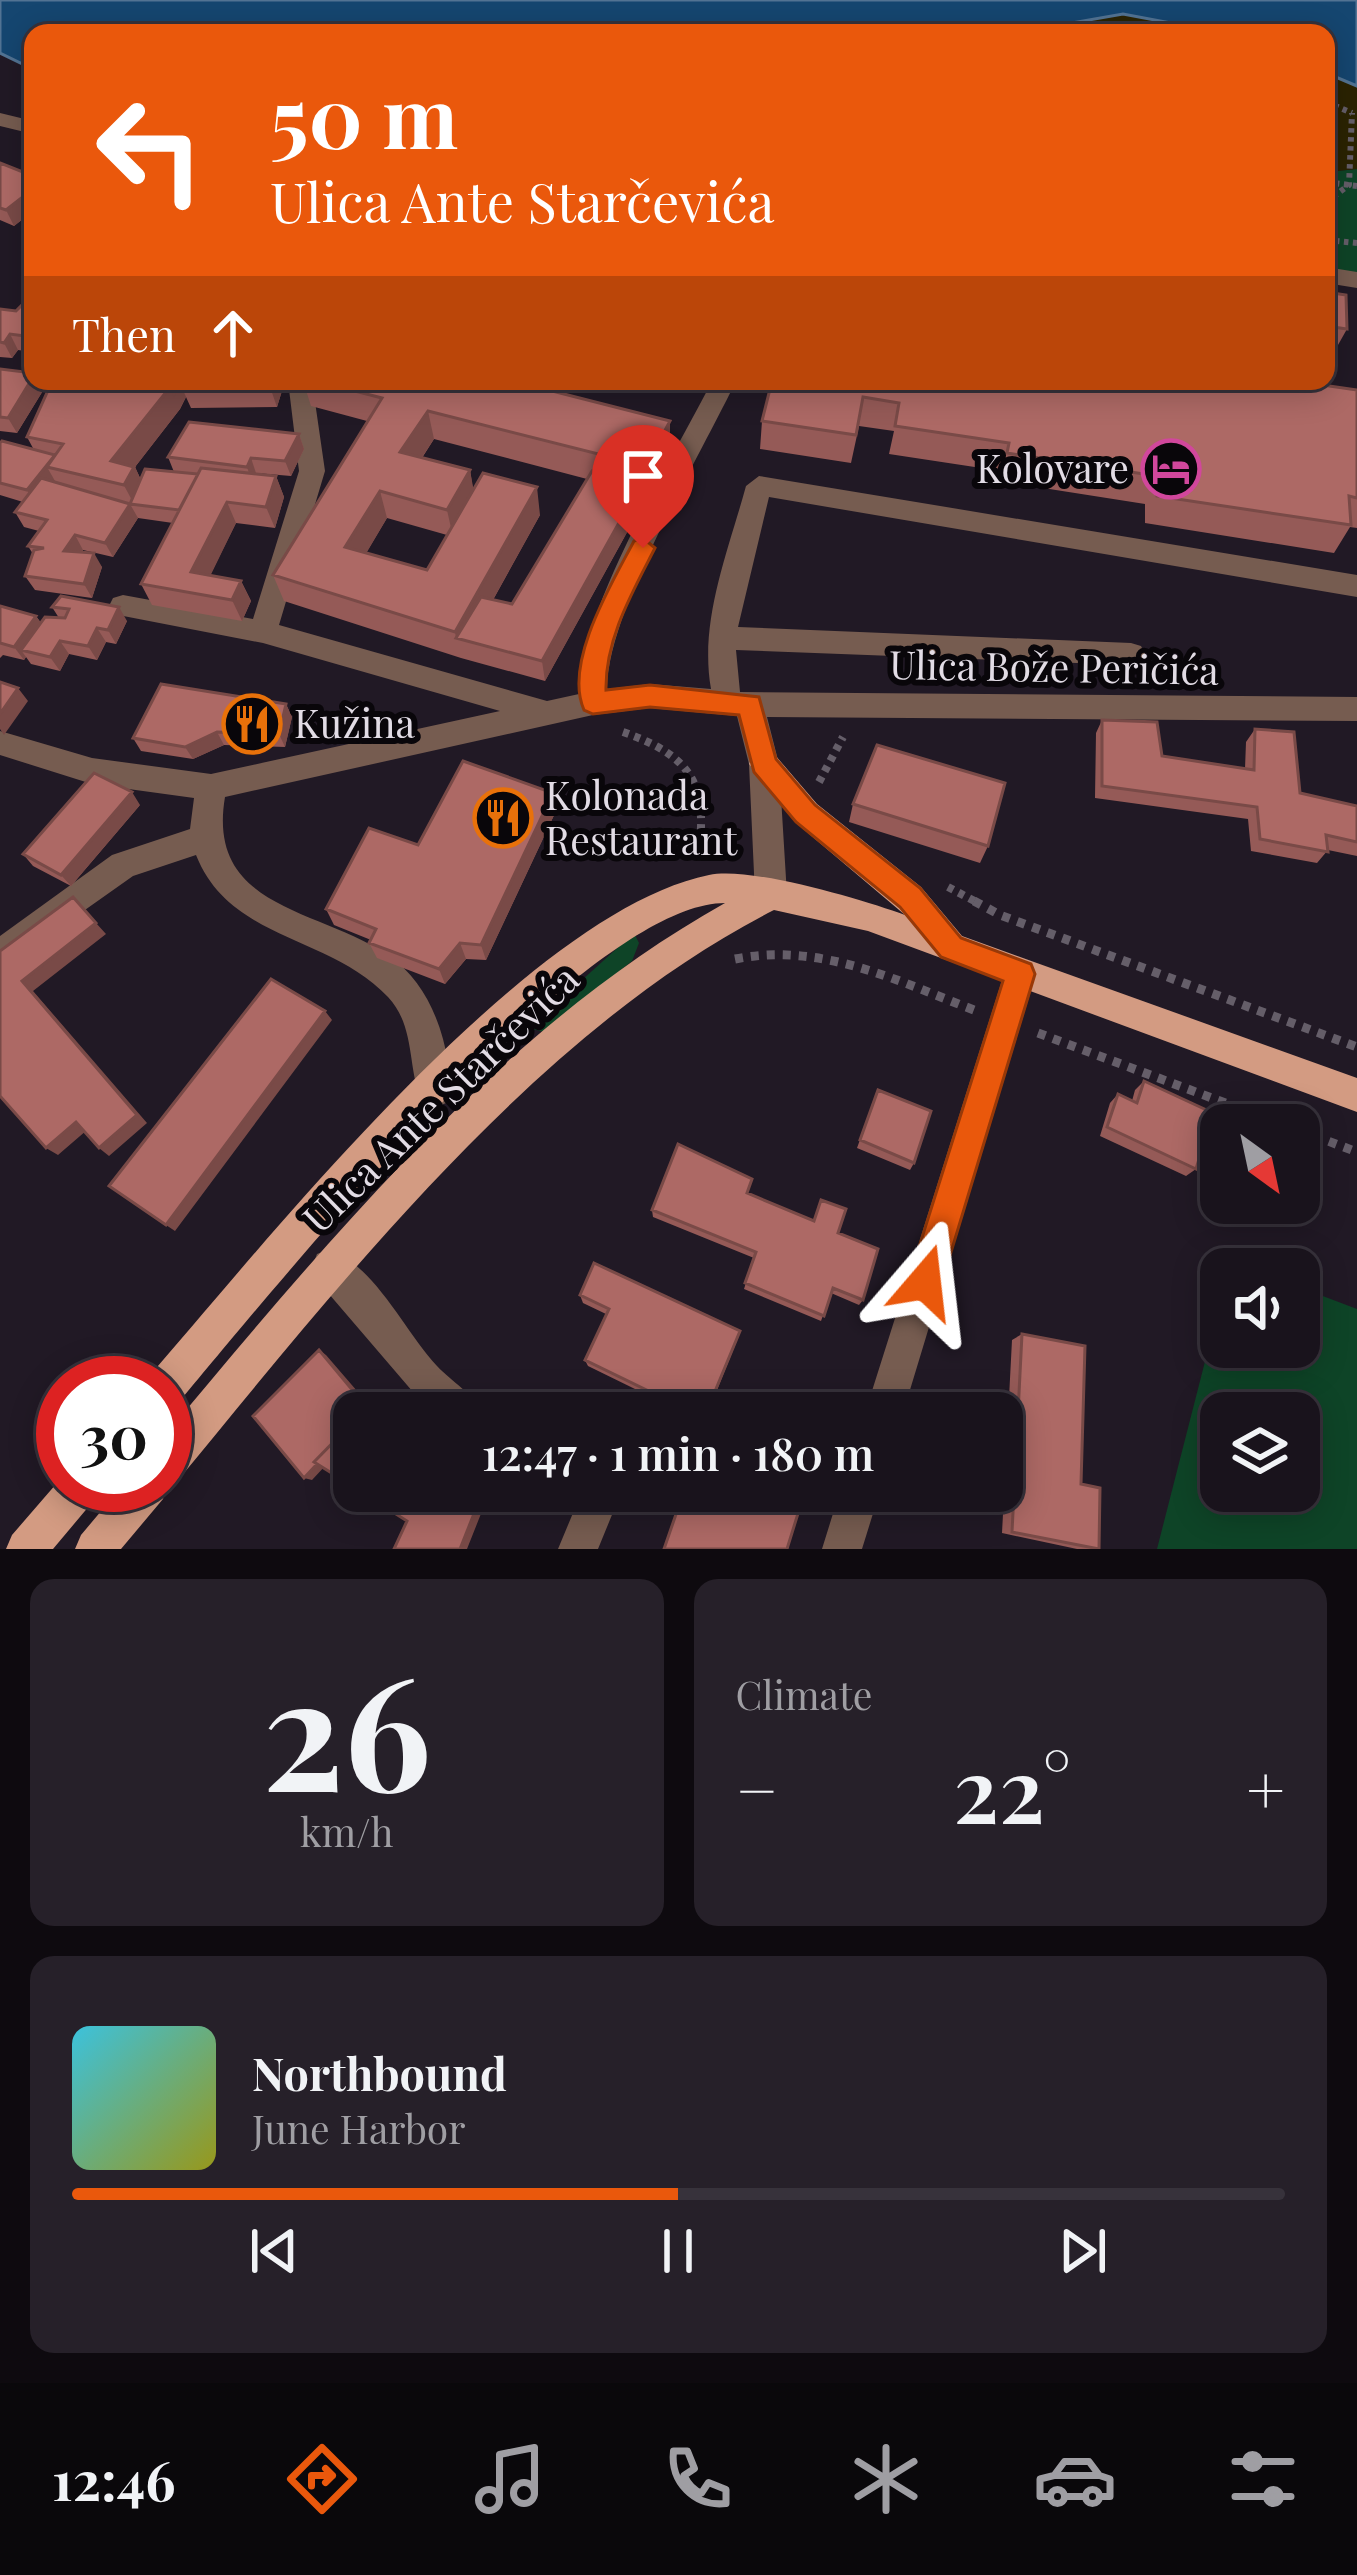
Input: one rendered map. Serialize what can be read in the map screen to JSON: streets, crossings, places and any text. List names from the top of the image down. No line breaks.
{"streets":{"main road":["Ulica Ante Starčevića"],"street":["Ulica Bože Peričića"]},"places":{"hotel":["Kolovare"],"restaurant":["Kužina","Kolonada Restaurant"]},"north":"bottom right","page":{"turn":["50 m","Ulica Ante Starčevića"],"then":"Then","limit":"30","trip":"12:47 · 1 min · 180 m","tile":[["26","km/h"],"Climate"],"heat":["−","22°","+"],"song":["Northbound","June Harbor"],"tabs":"12:46"}}
